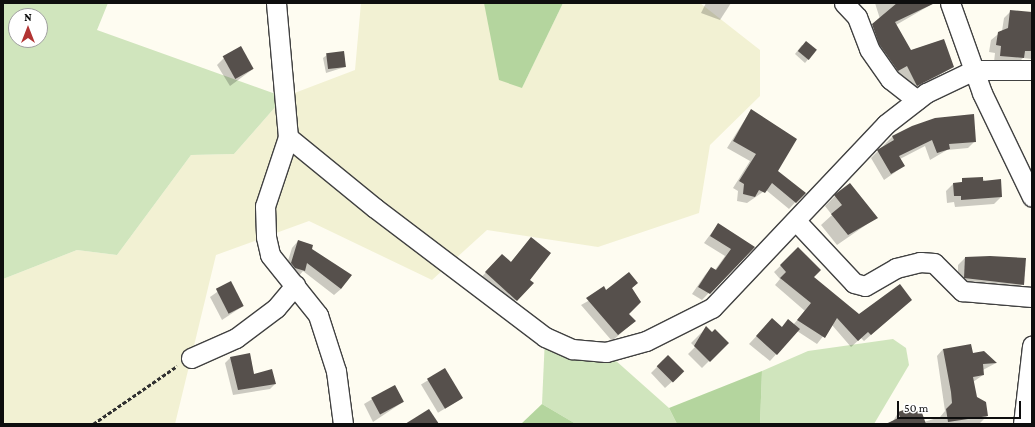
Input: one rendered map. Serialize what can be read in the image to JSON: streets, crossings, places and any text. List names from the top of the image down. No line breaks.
{"scale_bar":"50 m","north":"top"}
